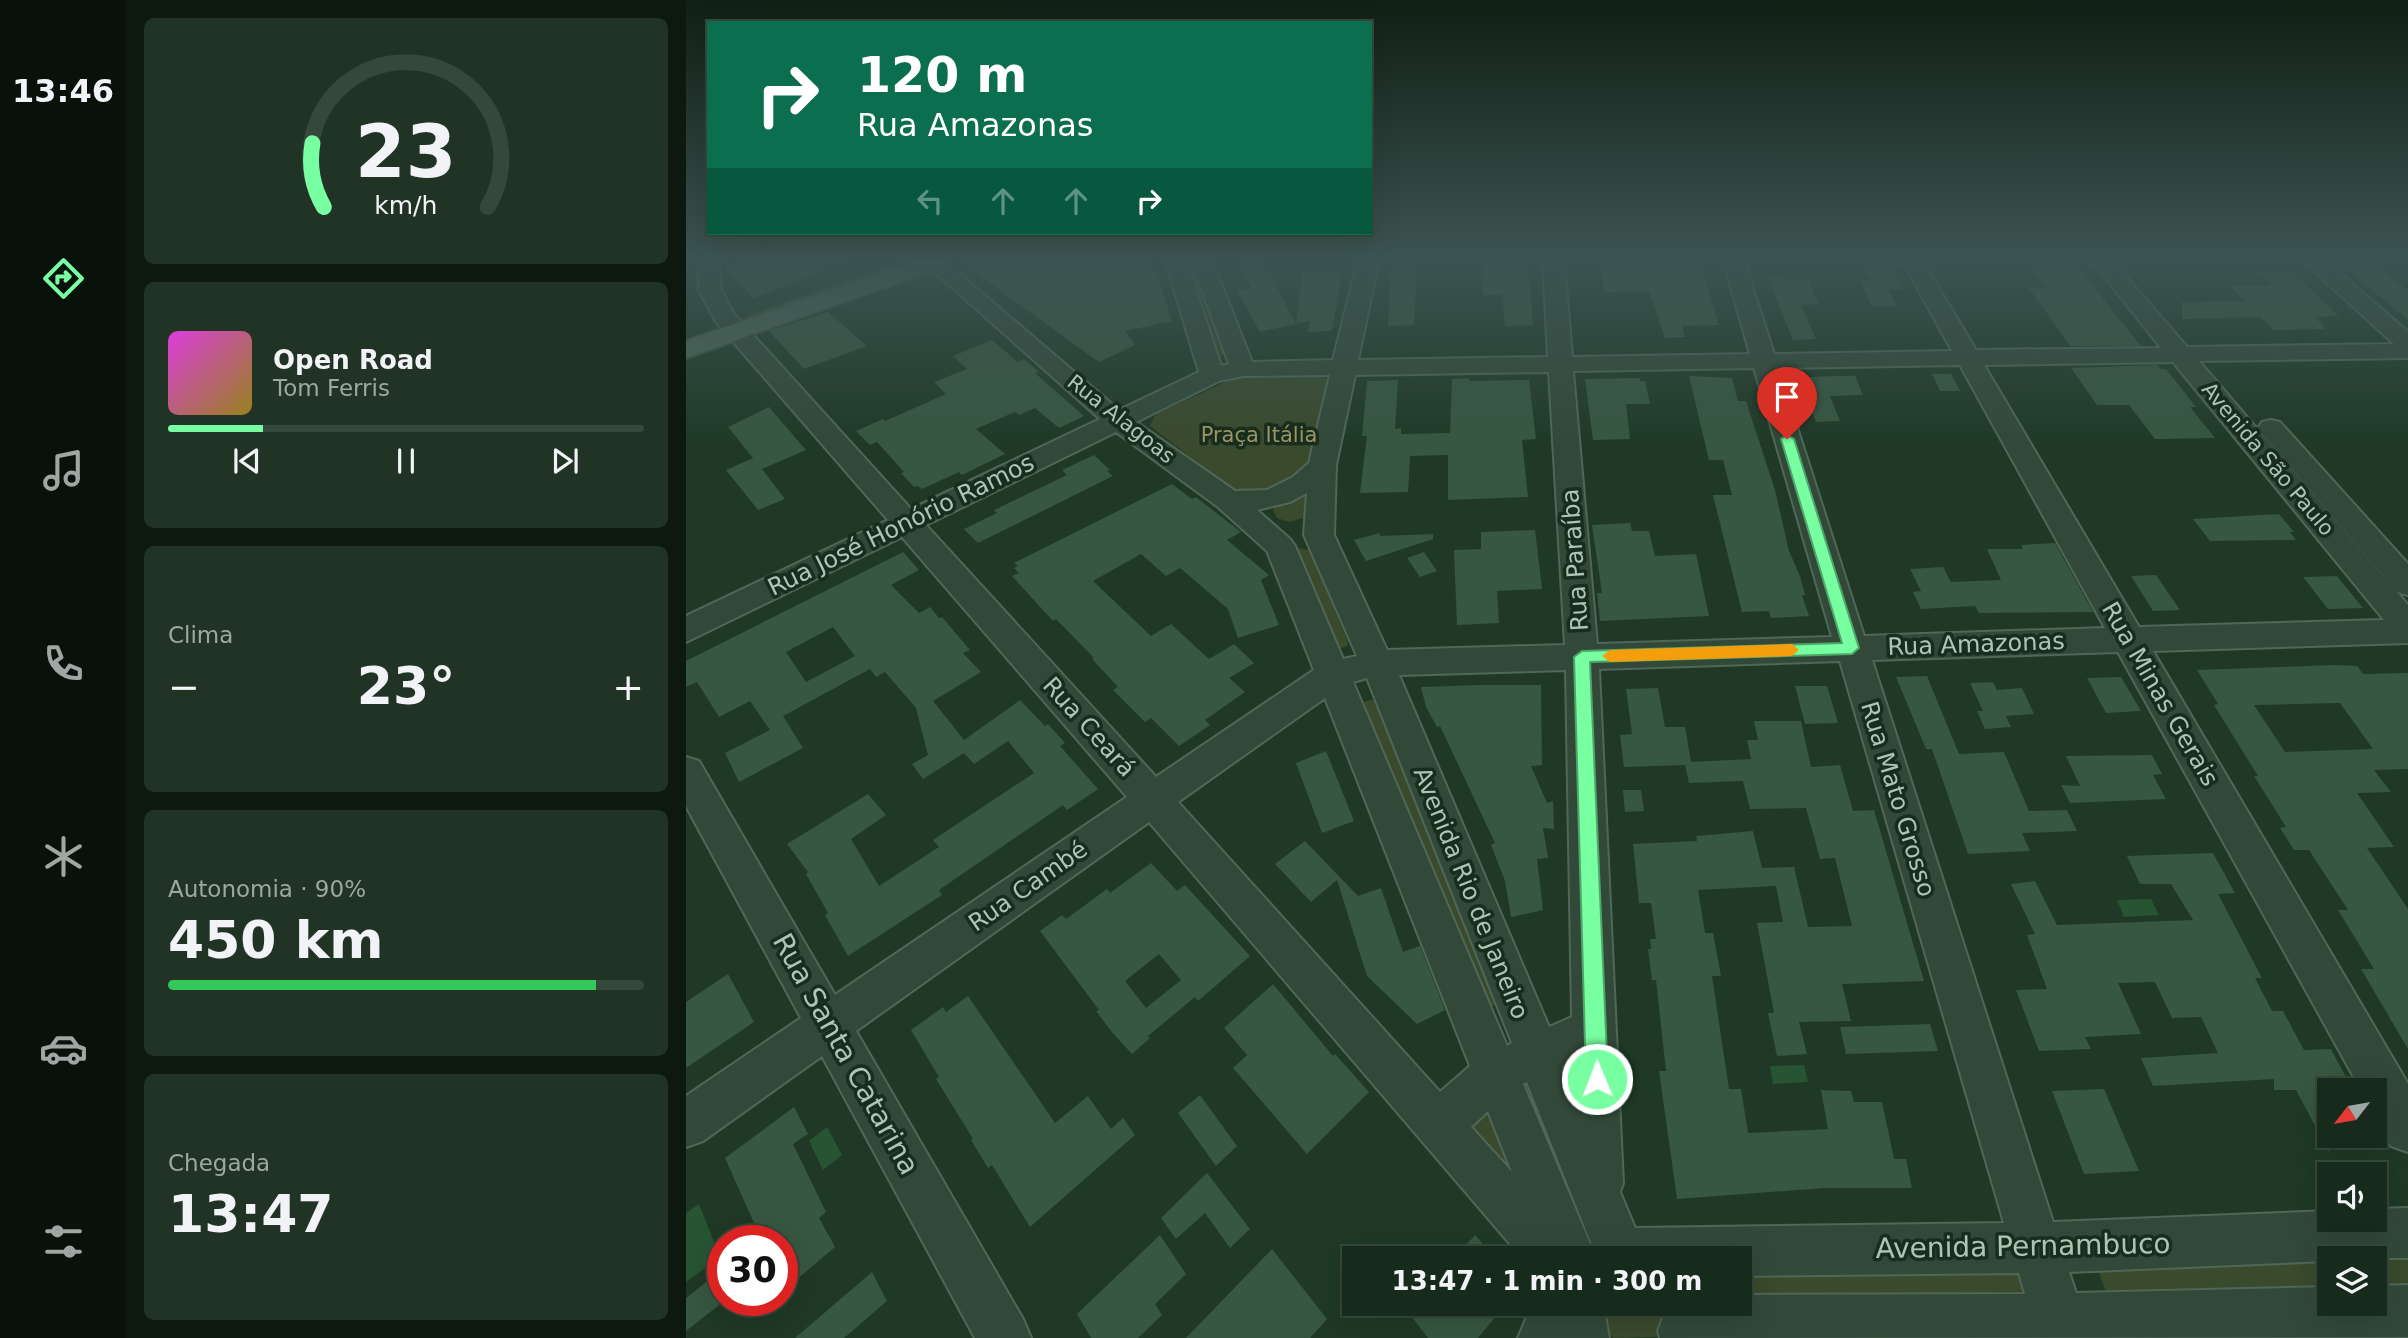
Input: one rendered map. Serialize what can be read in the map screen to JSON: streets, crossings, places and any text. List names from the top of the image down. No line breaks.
{"streets":{"street":["Rua Alagoas","Avenida São Paulo","Rua José Honório Ramos","Rua Paraíba","Rua Amazonas","Rua Minas Gerais","Rua Ceará","Rua Mato Grosso","Rua Cambé","Avenida Rio de Janeiro","Rua Santa Catarina","Avenida Pernambuco"]},"crossings":[["Rua Alagoas","Rua José Honório Ramos"],["Rua Alagoas","Avenida Rio de Janeiro"],["Avenida São Paulo","Rua José Honório Ramos"],["Avenida São Paulo","Rua Amazonas"],["Rua José Honório Ramos","Rua Paraíba"],["Rua José Honório Ramos","Rua Minas Gerais"],["Rua José Honório Ramos","Rua Ceará"],["Rua José Honório Ramos","Rua Mato Grosso"],["Rua Paraíba","Rua Amazonas"],["Rua Paraíba","Avenida Rio de Janeiro"],["Rua Amazonas","Rua Minas Gerais"],["Rua Amazonas","Rua Mato Grosso"],["Rua Amazonas","Rua Cambé"],["Rua Amazonas","Avenida Rio de Janeiro"],["Rua Ceará","Rua Cambé"],["Rua Mato Grosso","Avenida Pernambuco"],["Rua Cambé","Avenida Rio de Janeiro"],["Rua Cambé","Rua Santa Catarina"]],"parks":["Praça Itália"],"north":"bottom left","page":{"tabs":"13:46","turn":["120 m","Rua Amazonas"],"song":["Open Road","Tom Ferris"],"tile":["Clima",["Autonomia · 90%","450 km"],["Chegada","13:47"]],"heat":["−","23°","+"],"limit":"30","trip":"13:47 · 1 min · 300 m","gauge":["23","km/h"]}}
